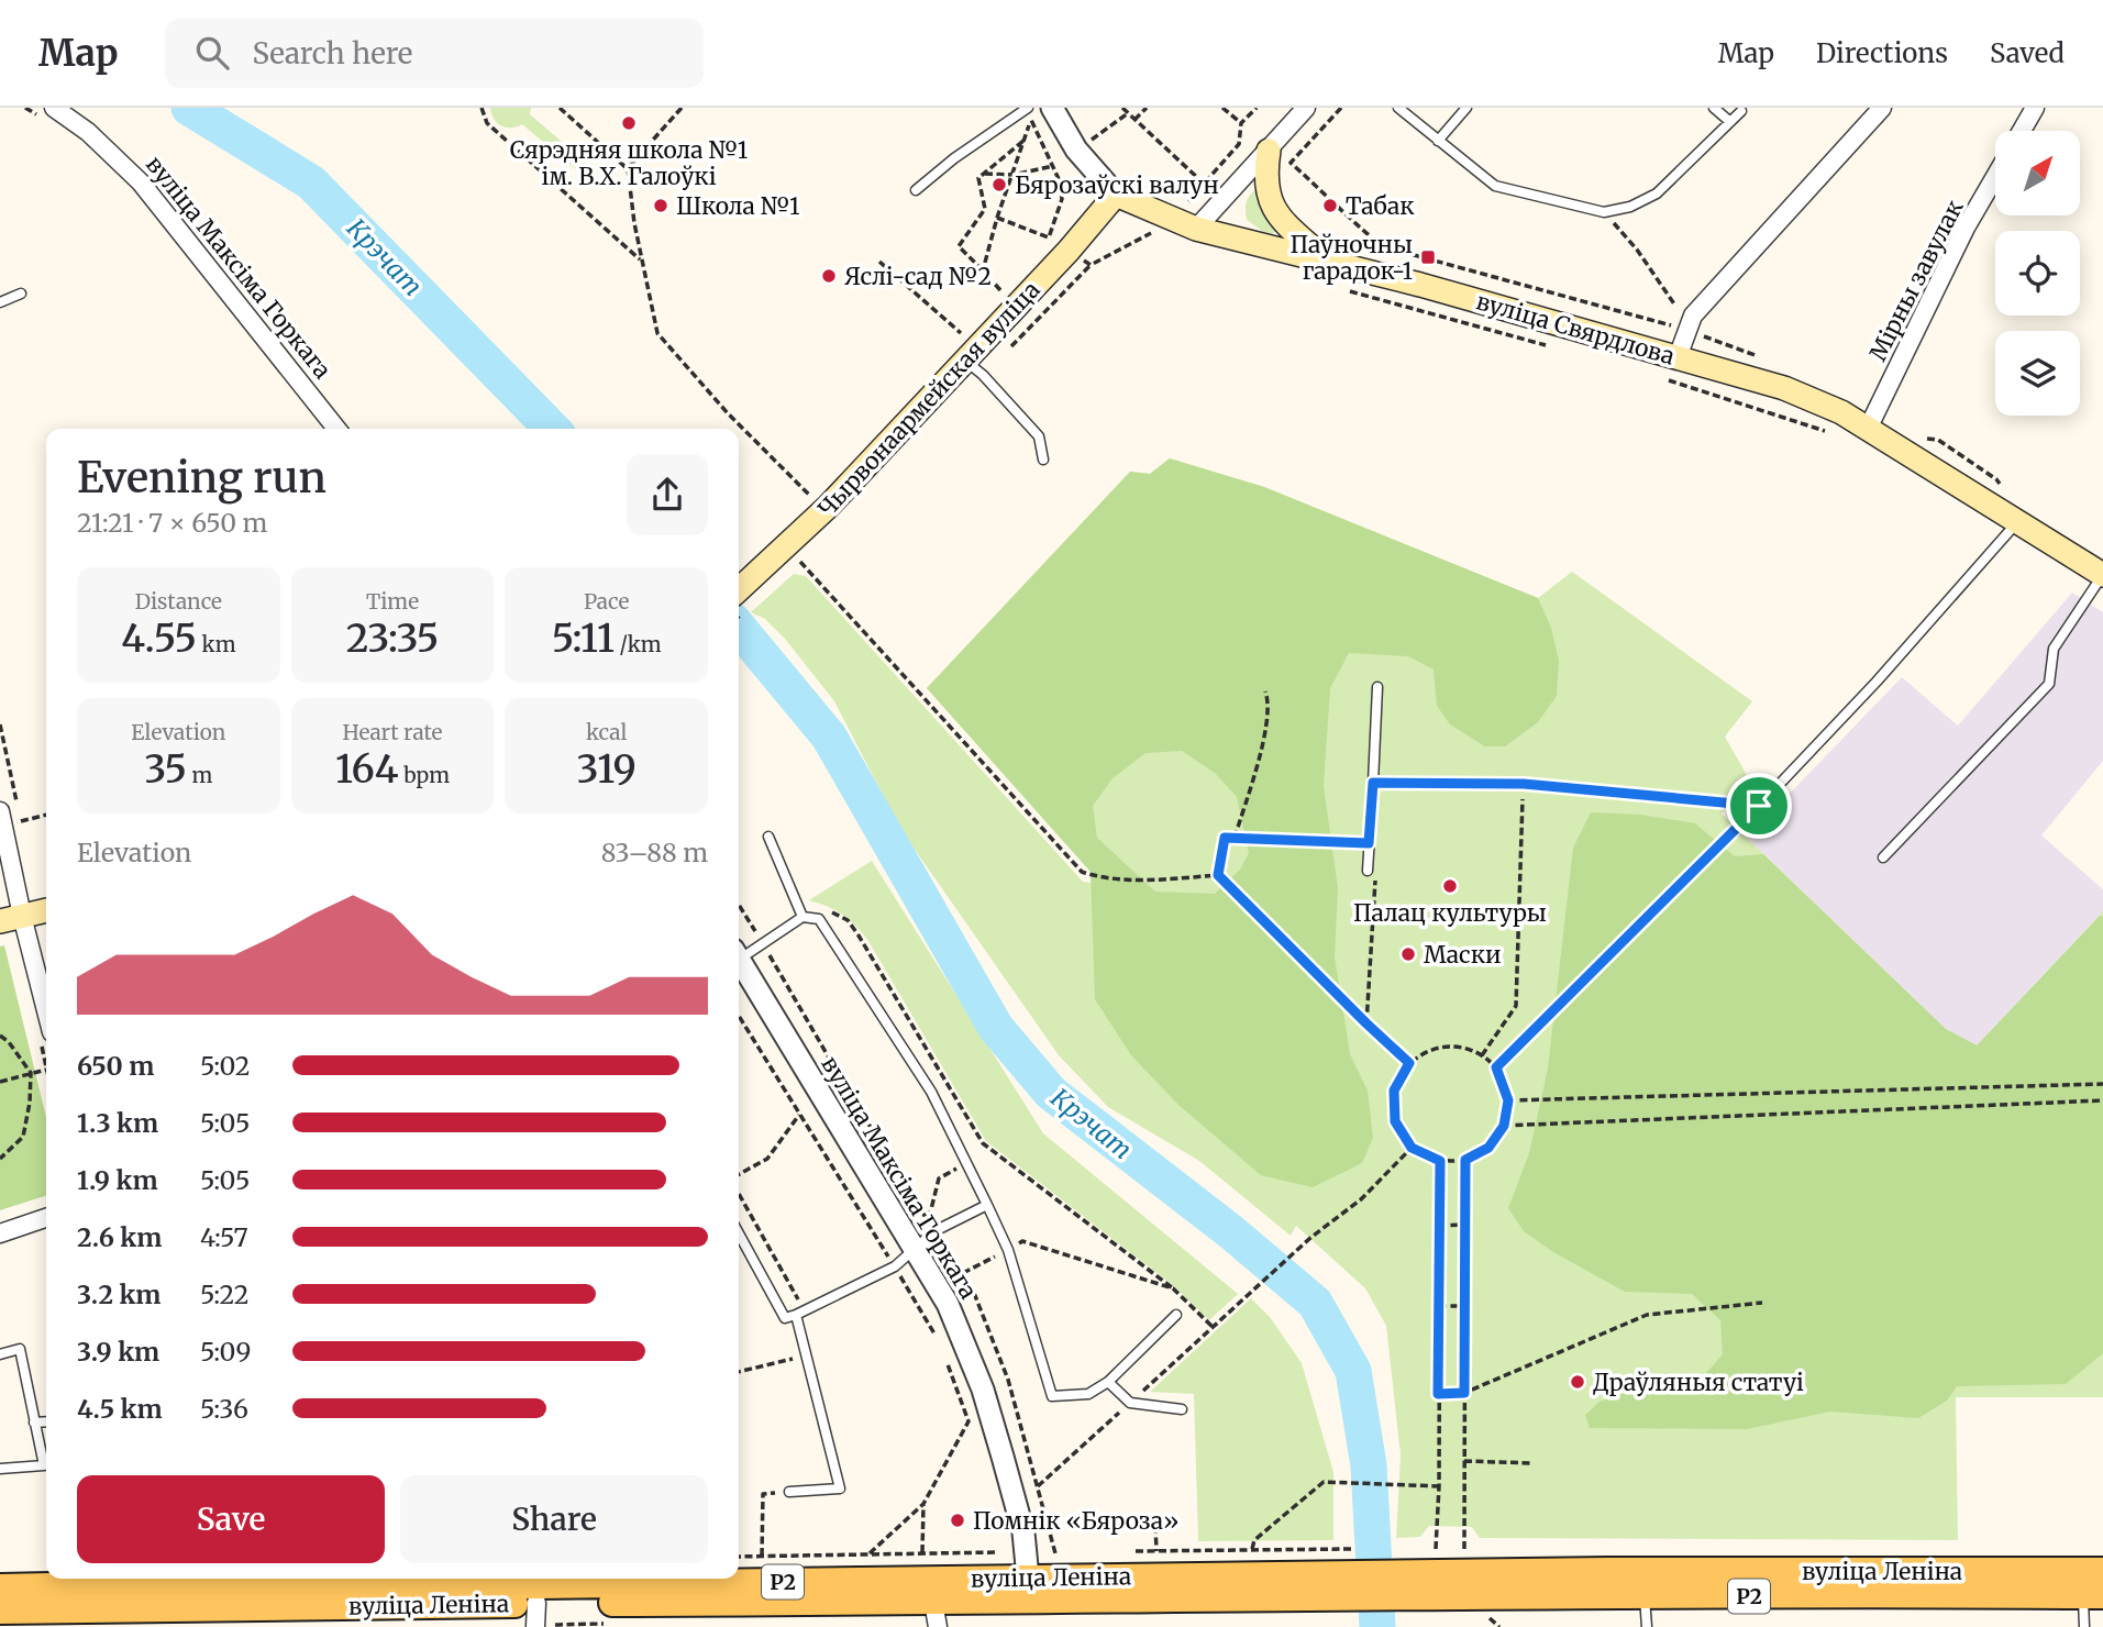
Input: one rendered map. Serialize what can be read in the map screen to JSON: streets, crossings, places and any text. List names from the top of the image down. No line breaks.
{"streets":{"main road":["вуліца Свярдлова","Чырвонаармейская вуліца","вуліца Леніна","Р2"],"street":["вуліца Максіма Горкага","Мірны завулак"]},"crossings":[["вуліца Максіма Горкага","вуліца Леніна"],["Мірны завулак","вуліца Свярдлова"],["вуліца Свярдлова","Чырвонаармейская вуліца"]],"water":["Крэчат"],"places":{"other":["Сярэдняя школа №1 ім. В.Х. Галоўкі","Бярозаўскі валун","Школа №1","Табак","Яслі-сад №2","Палац культуры","Маски","Драўляныя статуі","Помнік «Бяроза»"],"transit":["Паўночны гарадок-1"]},"north":"top right","page":{"header":"Map","search":"Search here","nav":["Map","Directions","Saved"],"heading":["Evening run","21:21 · 7 × 650 m"],"stats":[["Distance","4.55 km"],["Time","23:35"],["Pace","5:11 /km"],["Elevation","35 m"],["Heart rate","164 bpm"],["kcal","319"]],"chart":["Elevation","83–88 m"],"list":[{"name":"650 m","note":"5:02"},{"name":"1.3 km","note":"5:05"},{"name":"1.9 km","note":"5:05"},{"name":"2.6 km","note":"4:57"},{"name":"3.2 km","note":"5:22"},{"name":"3.9 km","note":"5:09"},{"name":"4.5 km","note":"5:36"}],"buttons":["Save","Share"]}}
